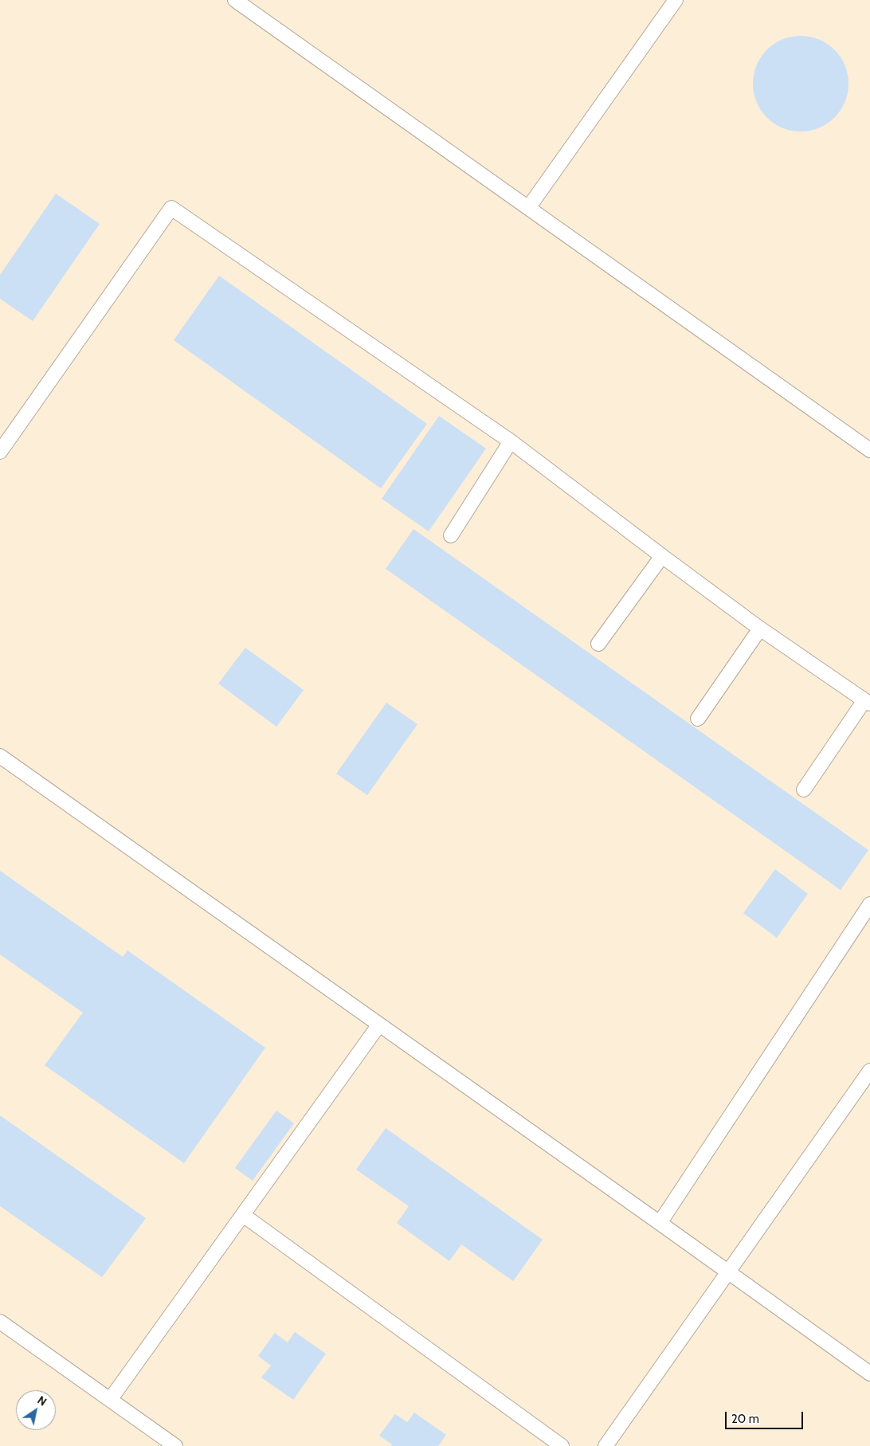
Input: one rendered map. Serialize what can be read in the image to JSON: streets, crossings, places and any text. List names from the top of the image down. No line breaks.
{"scale_bar":"20 m","north":"top right"}
